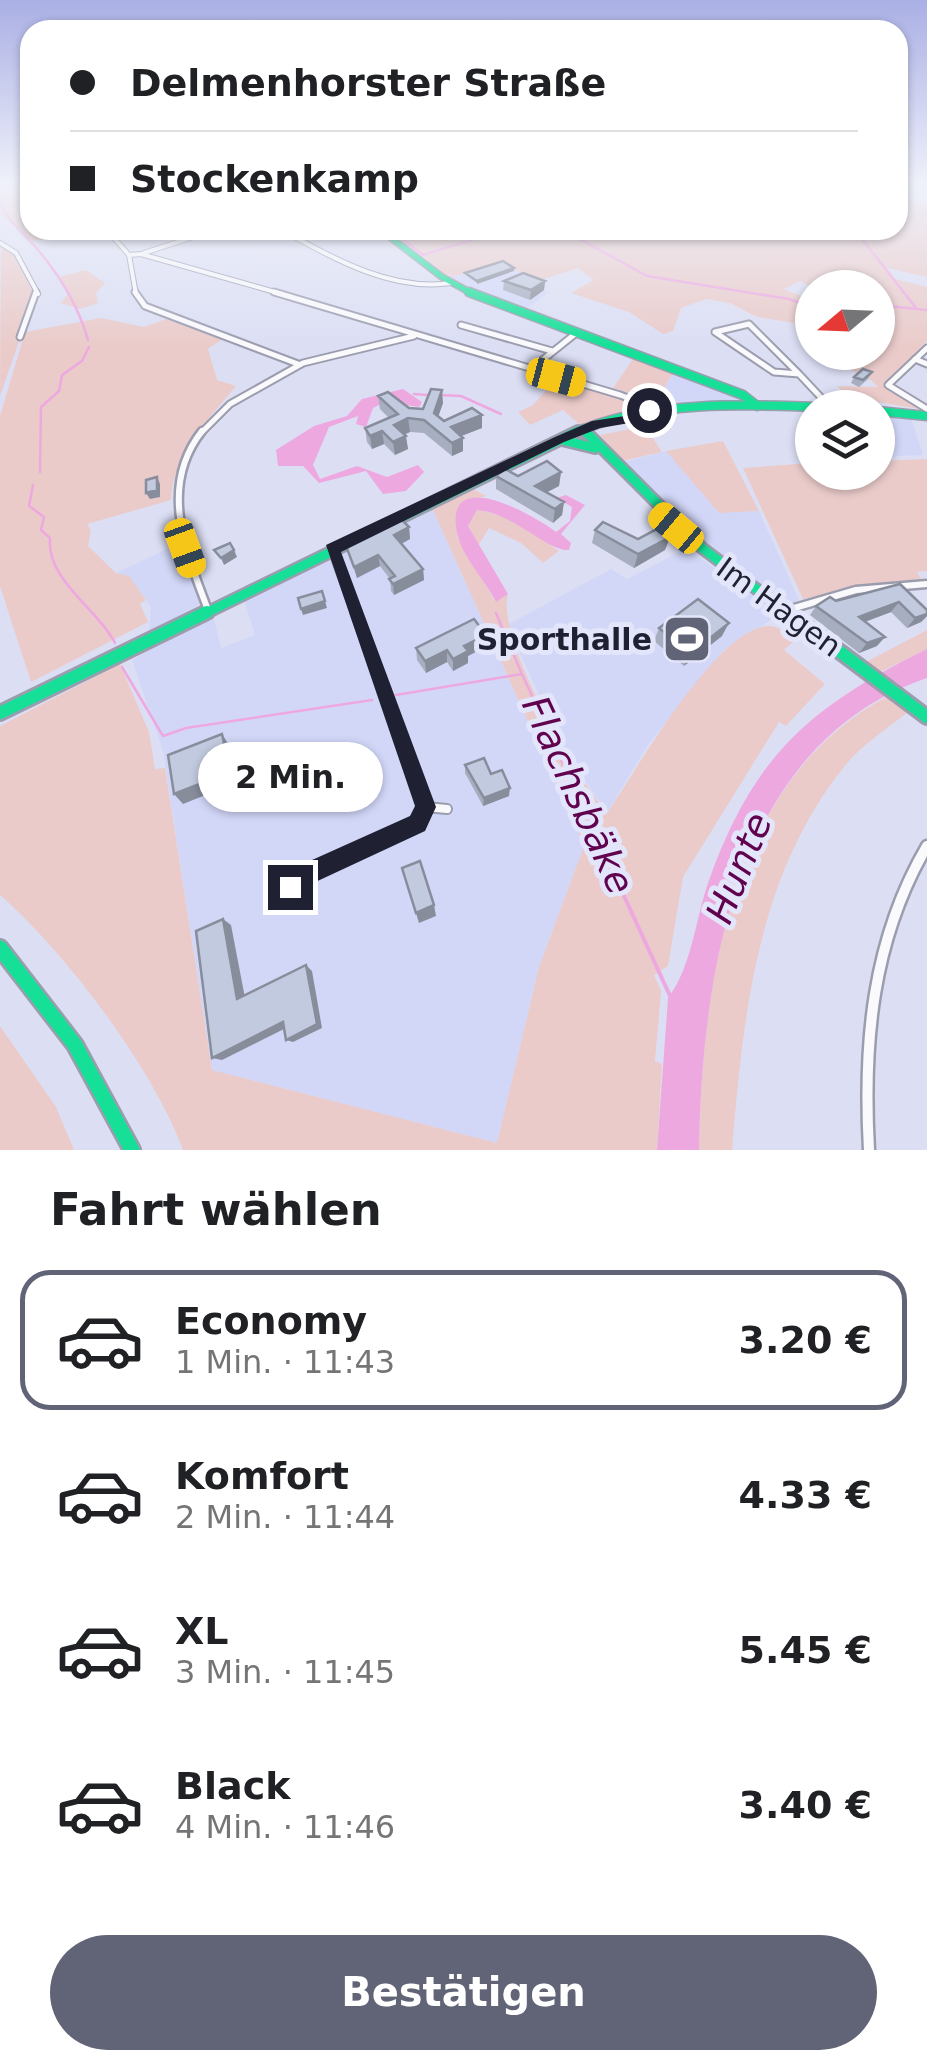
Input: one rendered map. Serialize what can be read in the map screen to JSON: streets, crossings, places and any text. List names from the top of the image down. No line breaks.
{"streets":{"main road":["Im Hagen"]},"water":["Flachsbäke","Hunte"],"places":{"sports":["Sporthalle"]},"north":"left","page":{"banner":["Delmenhorster Straße","Stockenkamp"],"bubble":"2 Min.","heading":"Fahrt wählen","list":[{"name":"Economy","note":"1 Min. · 11:43","value":"3.20 €"},{"name":"Komfort","note":"2 Min. · 11:44","value":"4.33 €"},{"name":"XL","note":"3 Min. · 11:45","value":"5.45 €"},{"name":"Black","note":"4 Min. · 11:46","value":"3.40 €"}],"buttons":"Bestätigen"}}
